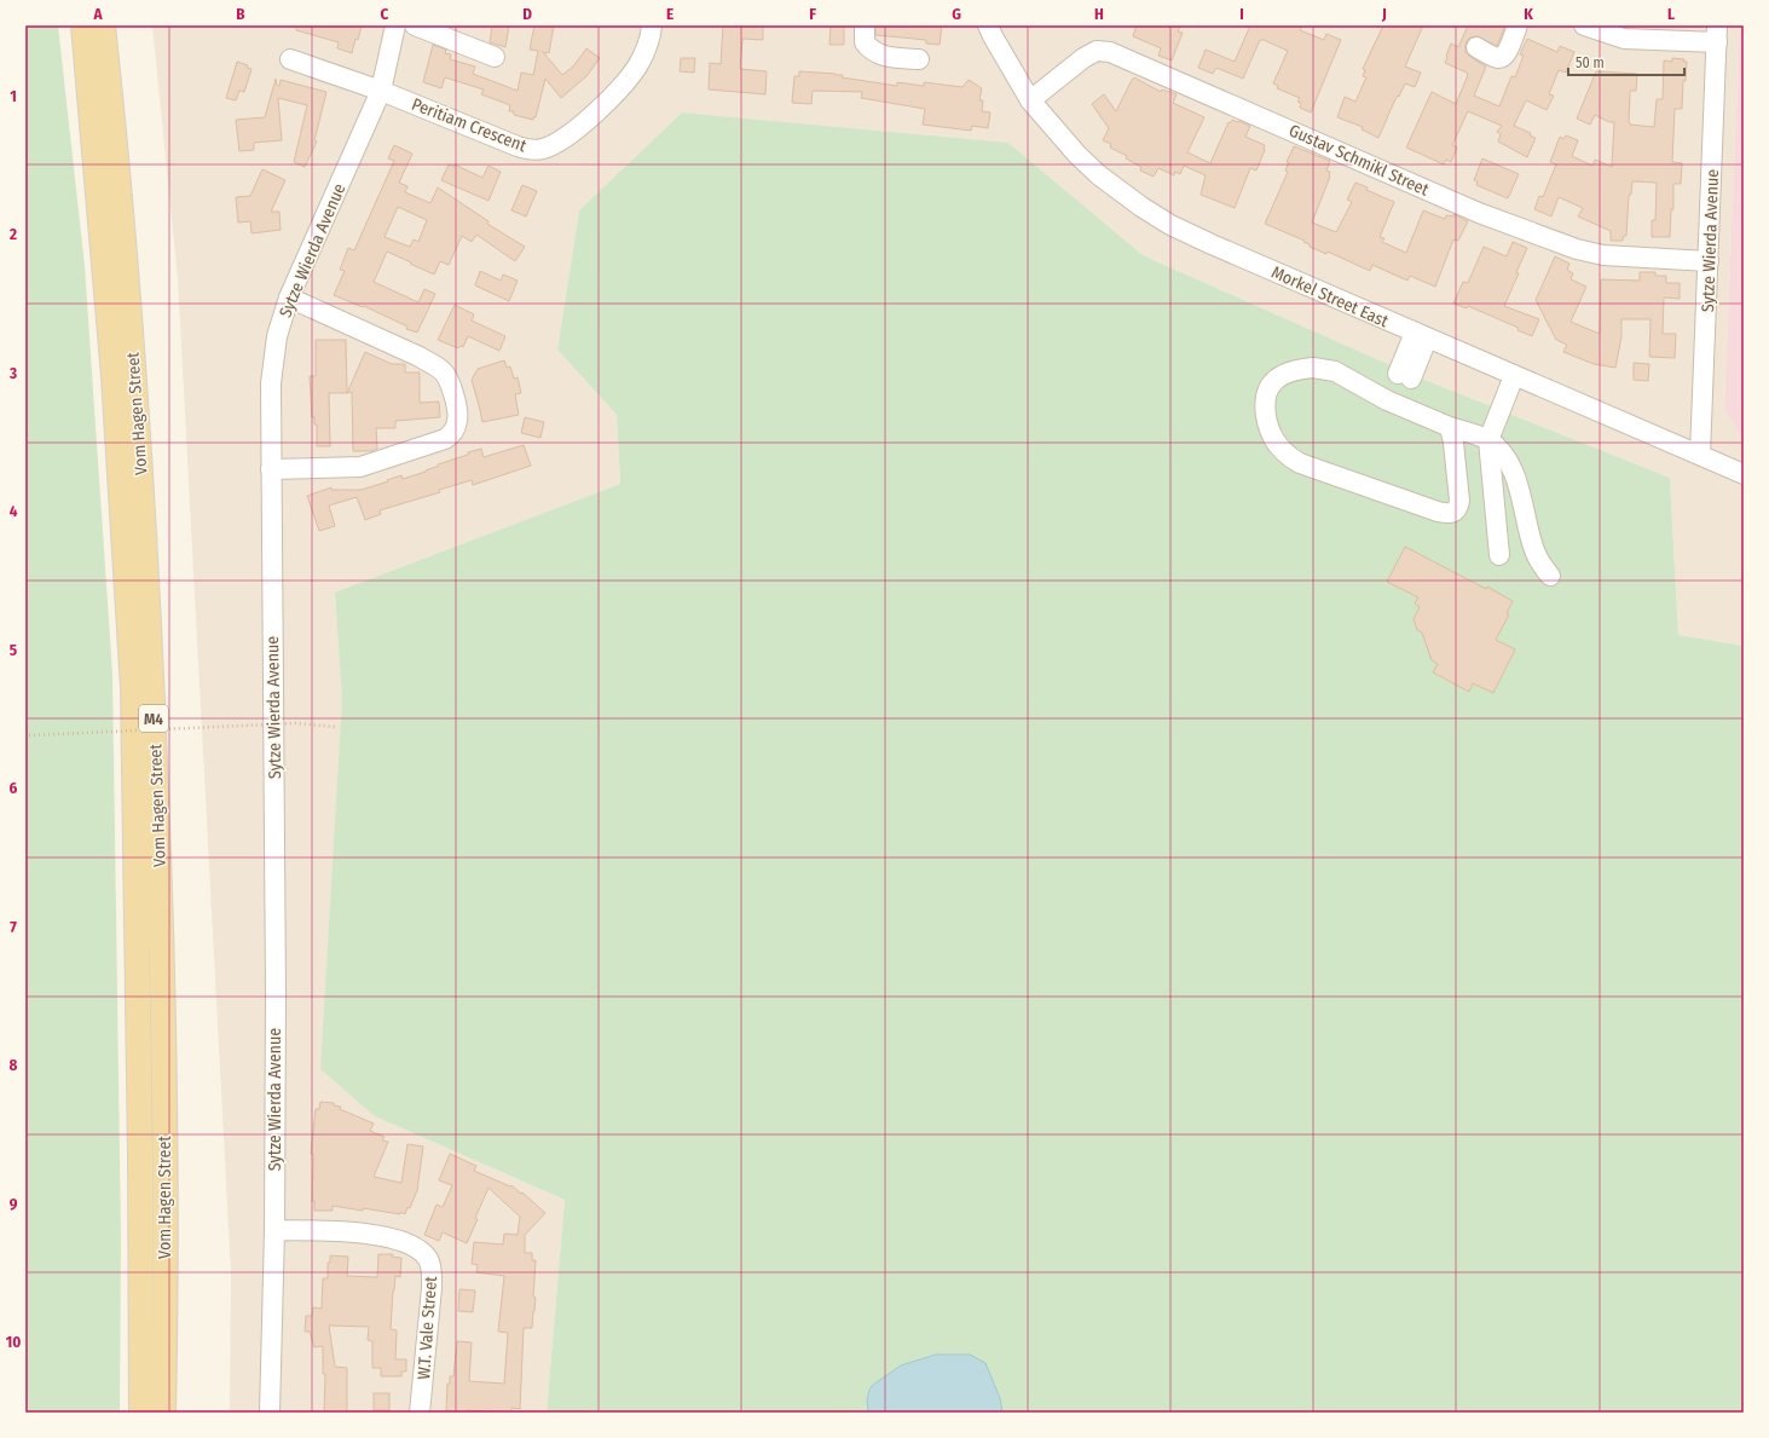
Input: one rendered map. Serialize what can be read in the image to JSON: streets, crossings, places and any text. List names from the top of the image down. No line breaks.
{"streets":{"main road":["Vom Hagen Street","M4"],"street":["Peritiam Crescent","Gustav Schmikl Street","Sytze Wierda Avenue","Morkel Street East","W.T. Vale Street"]},"crossings":[["Peritiam Crescent","Sytze Wierda Avenue"],["Gustav Schmikl Street","Sytze Wierda Avenue"],["Gustav Schmikl Street","Morkel Street East"],["Sytze Wierda Avenue","Morkel Street East"],["Sytze Wierda Avenue","W.T. Vale Street"]],"scale_bar":"50 m","grid":{"columns":["A","B","C","D","E","F","G","H","I","J","K","L"],"rows":["1","2","3","4","5","6","7","8","9","10"]}}
